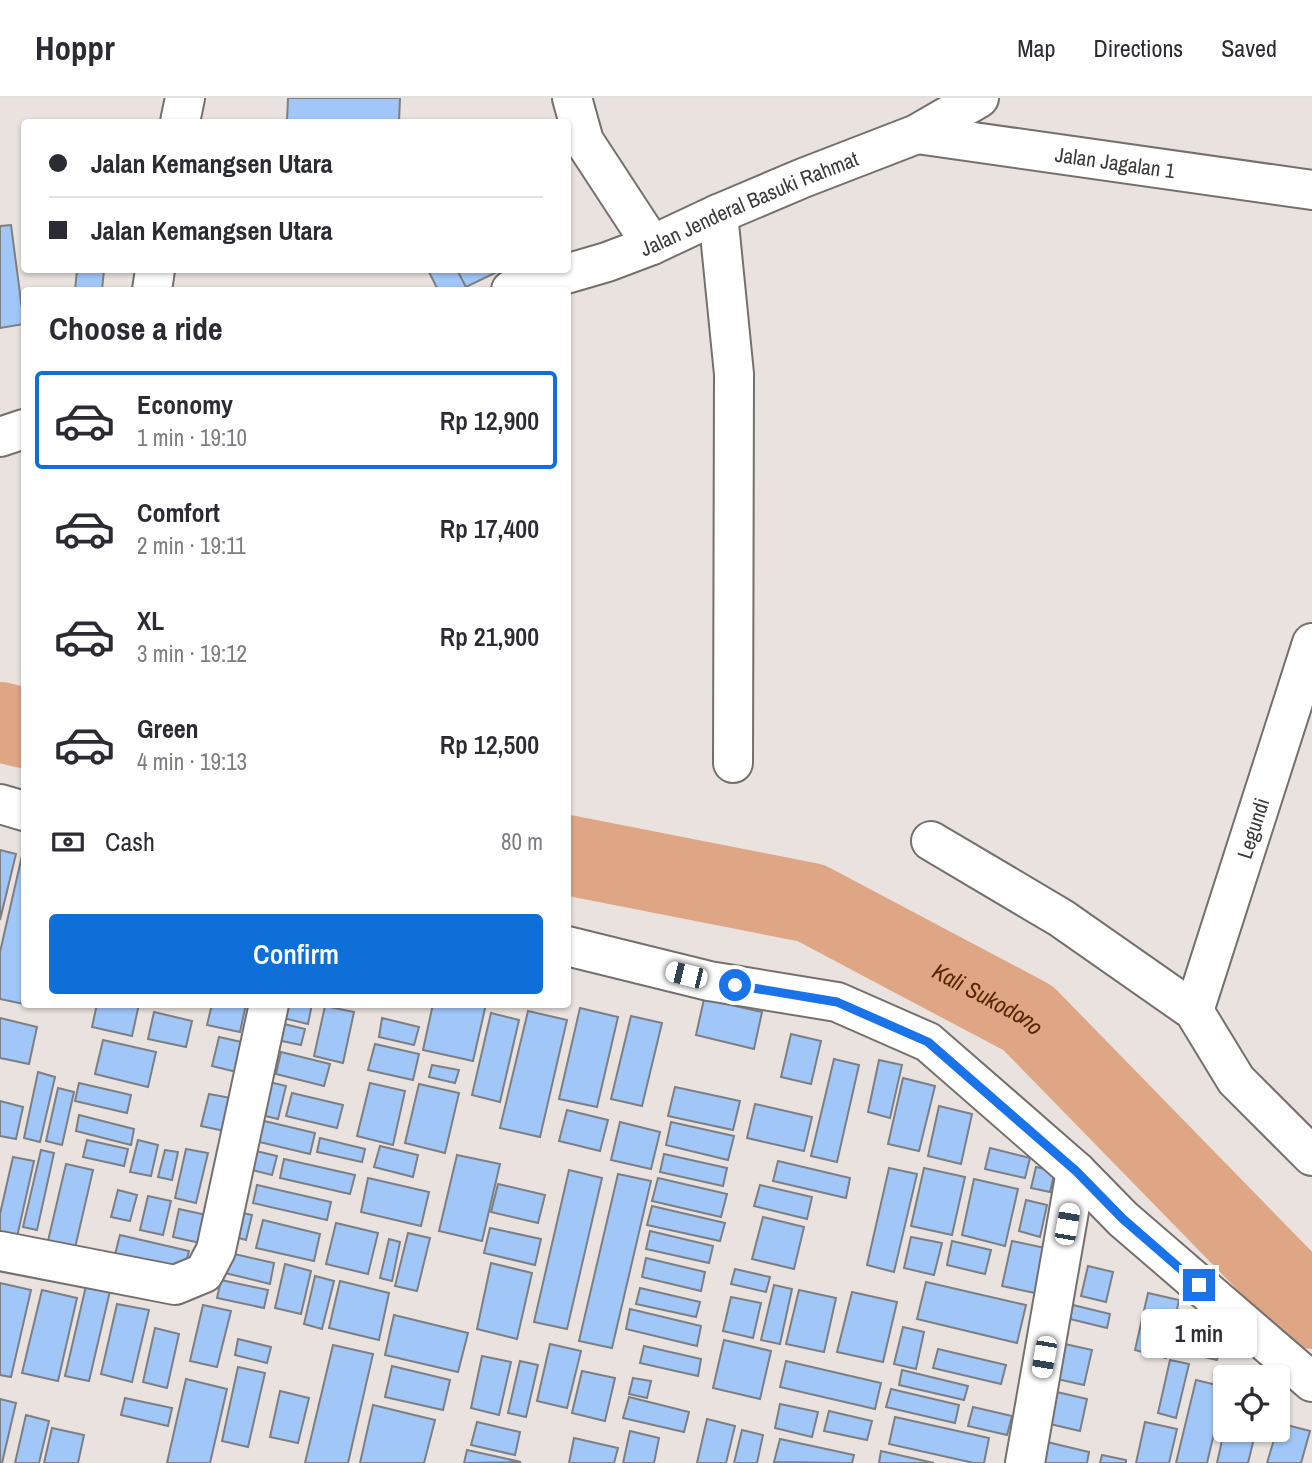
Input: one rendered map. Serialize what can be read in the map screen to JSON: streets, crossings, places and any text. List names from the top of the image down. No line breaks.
{"streets":{"street":["Jalan Jagalan 1","Jalan Jenderal Basuki Rahmat","Legundi"]},"crossings":[["Jalan Jagalan 1","Jalan Jenderal Basuki Rahmat"]],"water":["Kali Sukodono"],"page":{"header":"Hoppr","nav":["Map","Directions","Saved"],"banner":["Jalan Kemangsen Utara","Jalan Kemangsen Utara"],"heading":"Choose a ride","list":[{"name":"Economy","note":"1 min · 19:10","value":"Rp 12,900"},{"name":"Comfort","note":"2 min · 19:11","value":"Rp 17,400"},{"name":"XL","note":"3 min · 19:12","value":"Rp 21,900"},{"name":"Green","note":"4 min · 19:13","value":"Rp 12,500"}],"pay":["Cash","80 m"],"buttons":"Confirm","bubble":"1 min"}}
